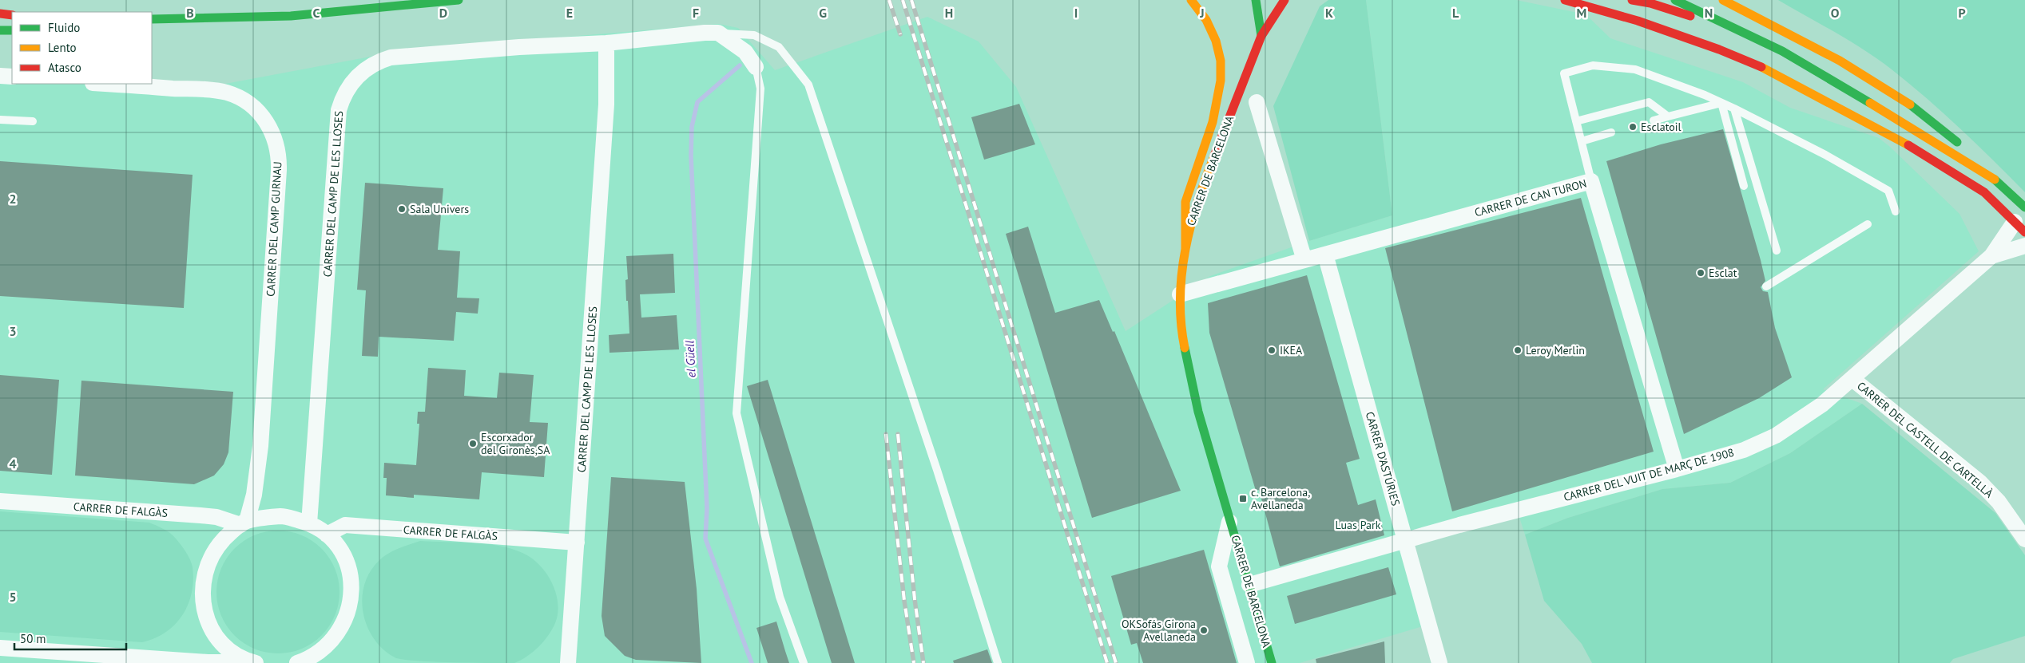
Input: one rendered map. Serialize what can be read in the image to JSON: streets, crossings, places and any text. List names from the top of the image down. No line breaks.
{"streets":{"main road":["CARRER DE BARCELONA"],"street":["CARRER DEL CAMP DE LES LLOSES","CARRER DE CAN TURON","CARRER DEL CAMP GURNAU","CARRER DEL CASTELL DE CARTELLÀ","CARRER D'ASTÚRIES","CARRER DEL VUIT DE MARÇ DE 1908","CARRER DE FALGÀS"]},"crossings":[["CARRER DE BARCELONA","CARRER DE CAN TURON"],["CARRER DE BARCELONA","CARRER DEL VUIT DE MARÇ DE 1908"],["CARRER DEL CAMP DE LES LLOSES","CARRER DE FALGÀS"],["CARRER DE CAN TURON","CARRER D'ASTÚRIES"],["CARRER DE CAN TURON","CARRER DEL VUIT DE MARÇ DE 1908"],["CARRER DEL CAMP GURNAU","CARRER DE FALGÀS"],["CARRER DEL CASTELL DE CARTELLÀ","CARRER DEL VUIT DE MARÇ DE 1908"],["CARRER D'ASTÚRIES","CARRER DEL VUIT DE MARÇ DE 1908"]],"water":["el Güell"],"parks":["Luas Park"],"places":{"other":["Esclatoil","Sala Univers","Esclat","IKEA","Leroy Merlin","Escorxador del Gironès,SA","OKSofás Girona Avellaneda"],"transit":["c. Barcelona, Avellaneda"]},"legend":["Fluido","Lento","Atasco"],"scale_bar":"50 m","grid":{"columns":["B","C","D","E","F","G","H","I","J","K","L","M","N","O","P"],"rows":["2","3","4","5"]}}
